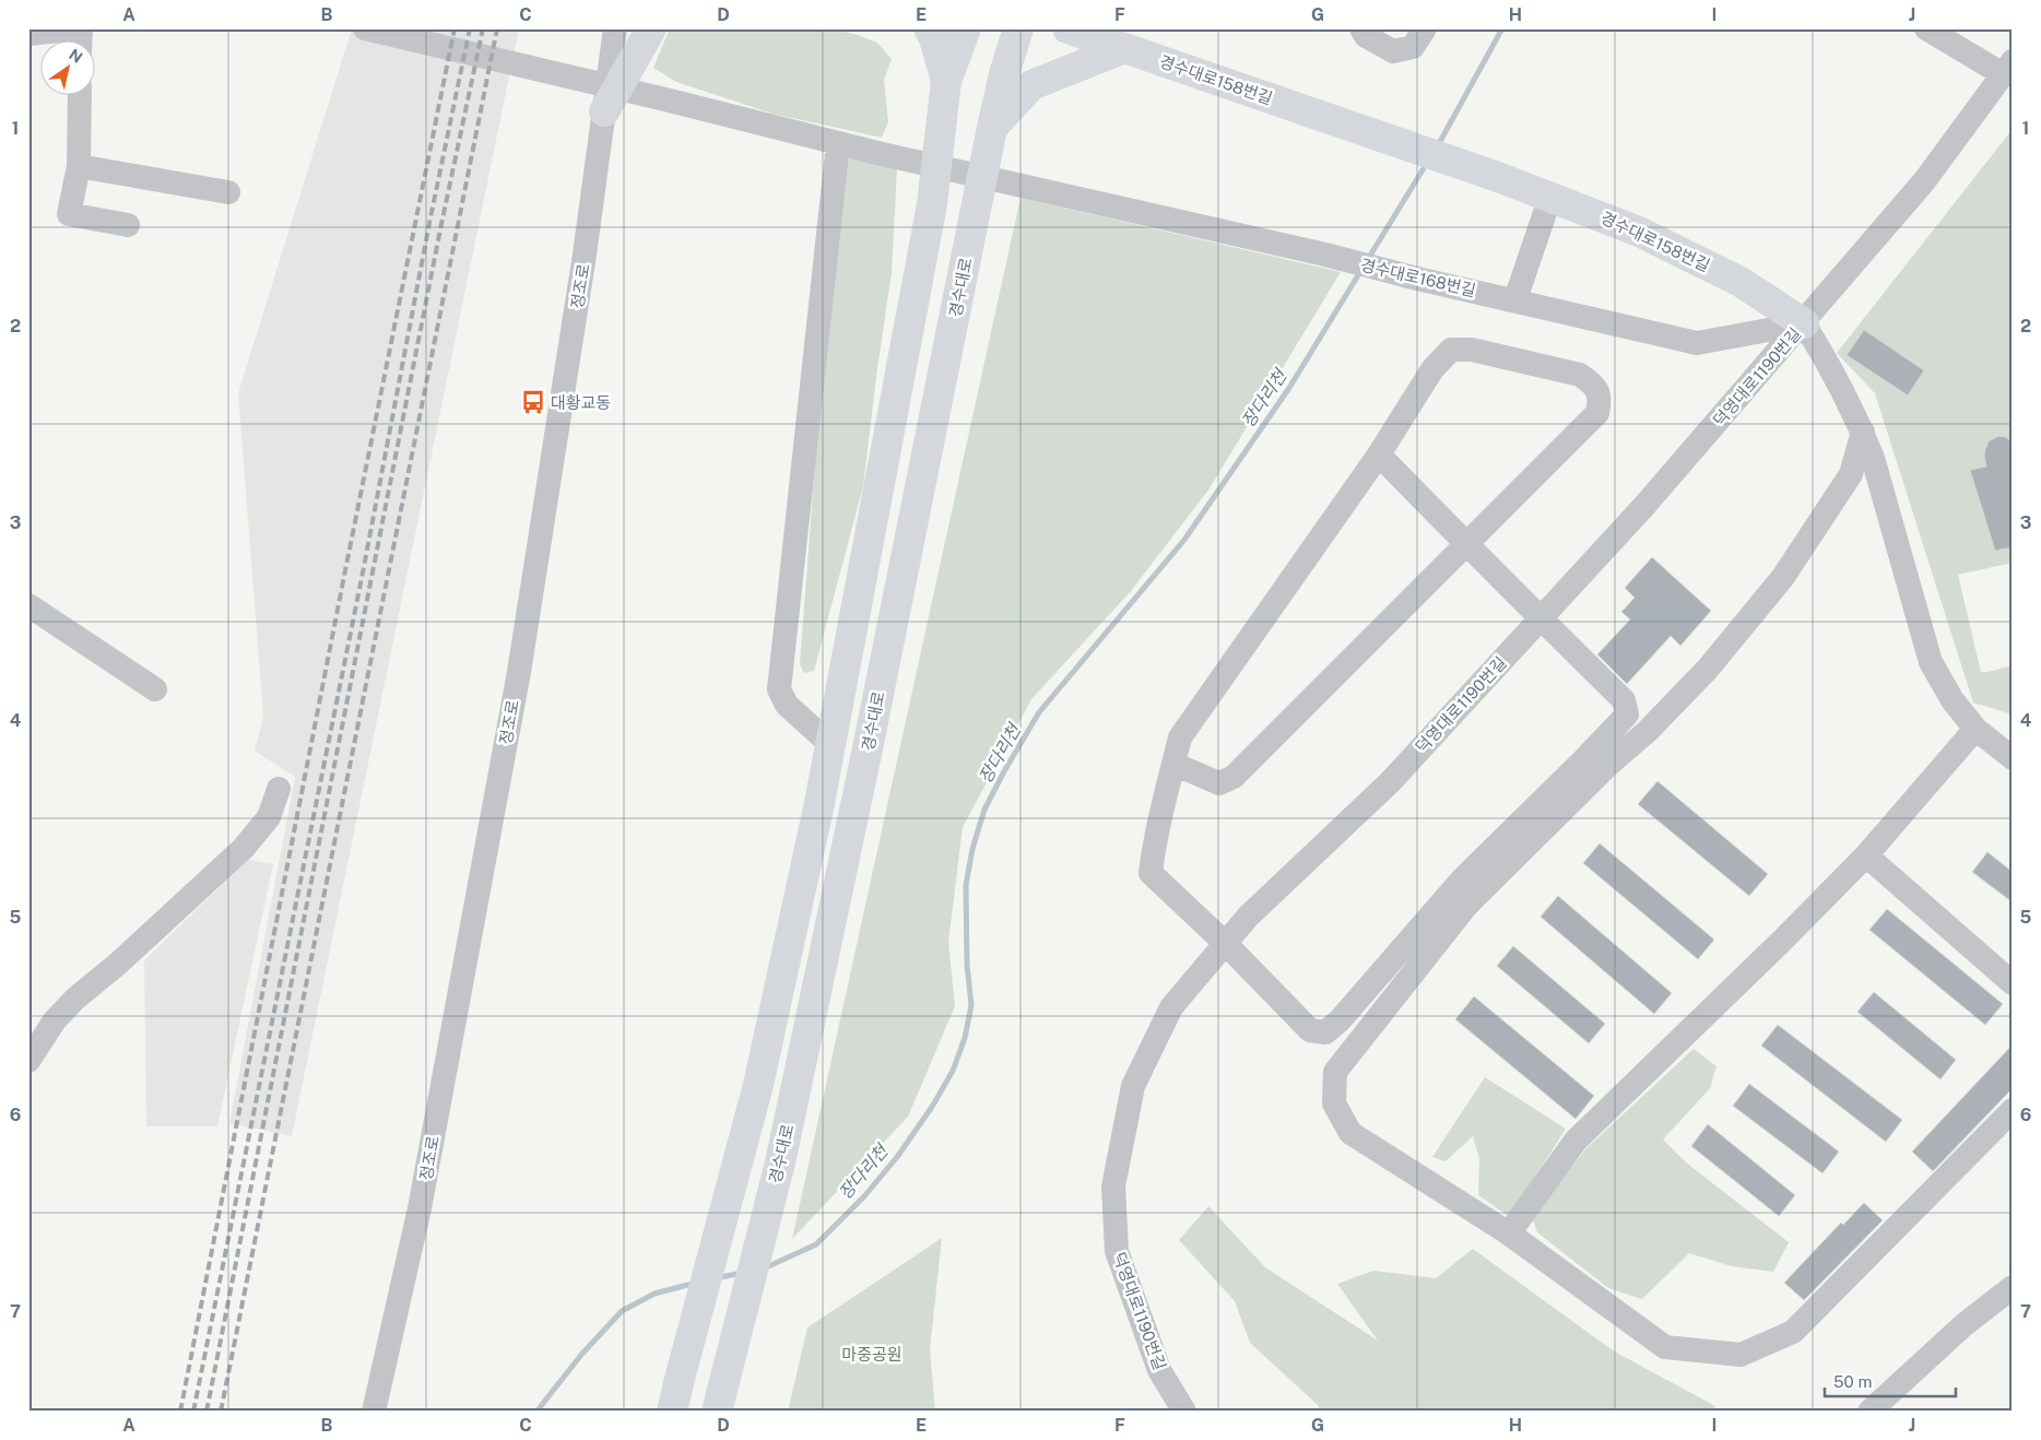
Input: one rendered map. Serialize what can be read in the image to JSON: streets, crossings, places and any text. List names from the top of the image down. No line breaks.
{"streets":{"main road":["경수대로158번길","경수대로"],"street":["경수대로168번길","정조로","덕영대로1190번길"]},"crossings":[["경수대로158번길","경수대로168번길"],["경수대로158번길","덕영대로1190번길"],["경수대로168번길","덕영대로1190번길"]],"water":["장다리천"],"parks":["마중공원"],"places":{"bus stop":["대황교동"]},"scale_bar":"50 m","north":"top right","grid":{"columns":["A","B","C","D","E","F","G","H","I","J"],"rows":["1","2","3","4","5","6","7"]}}
